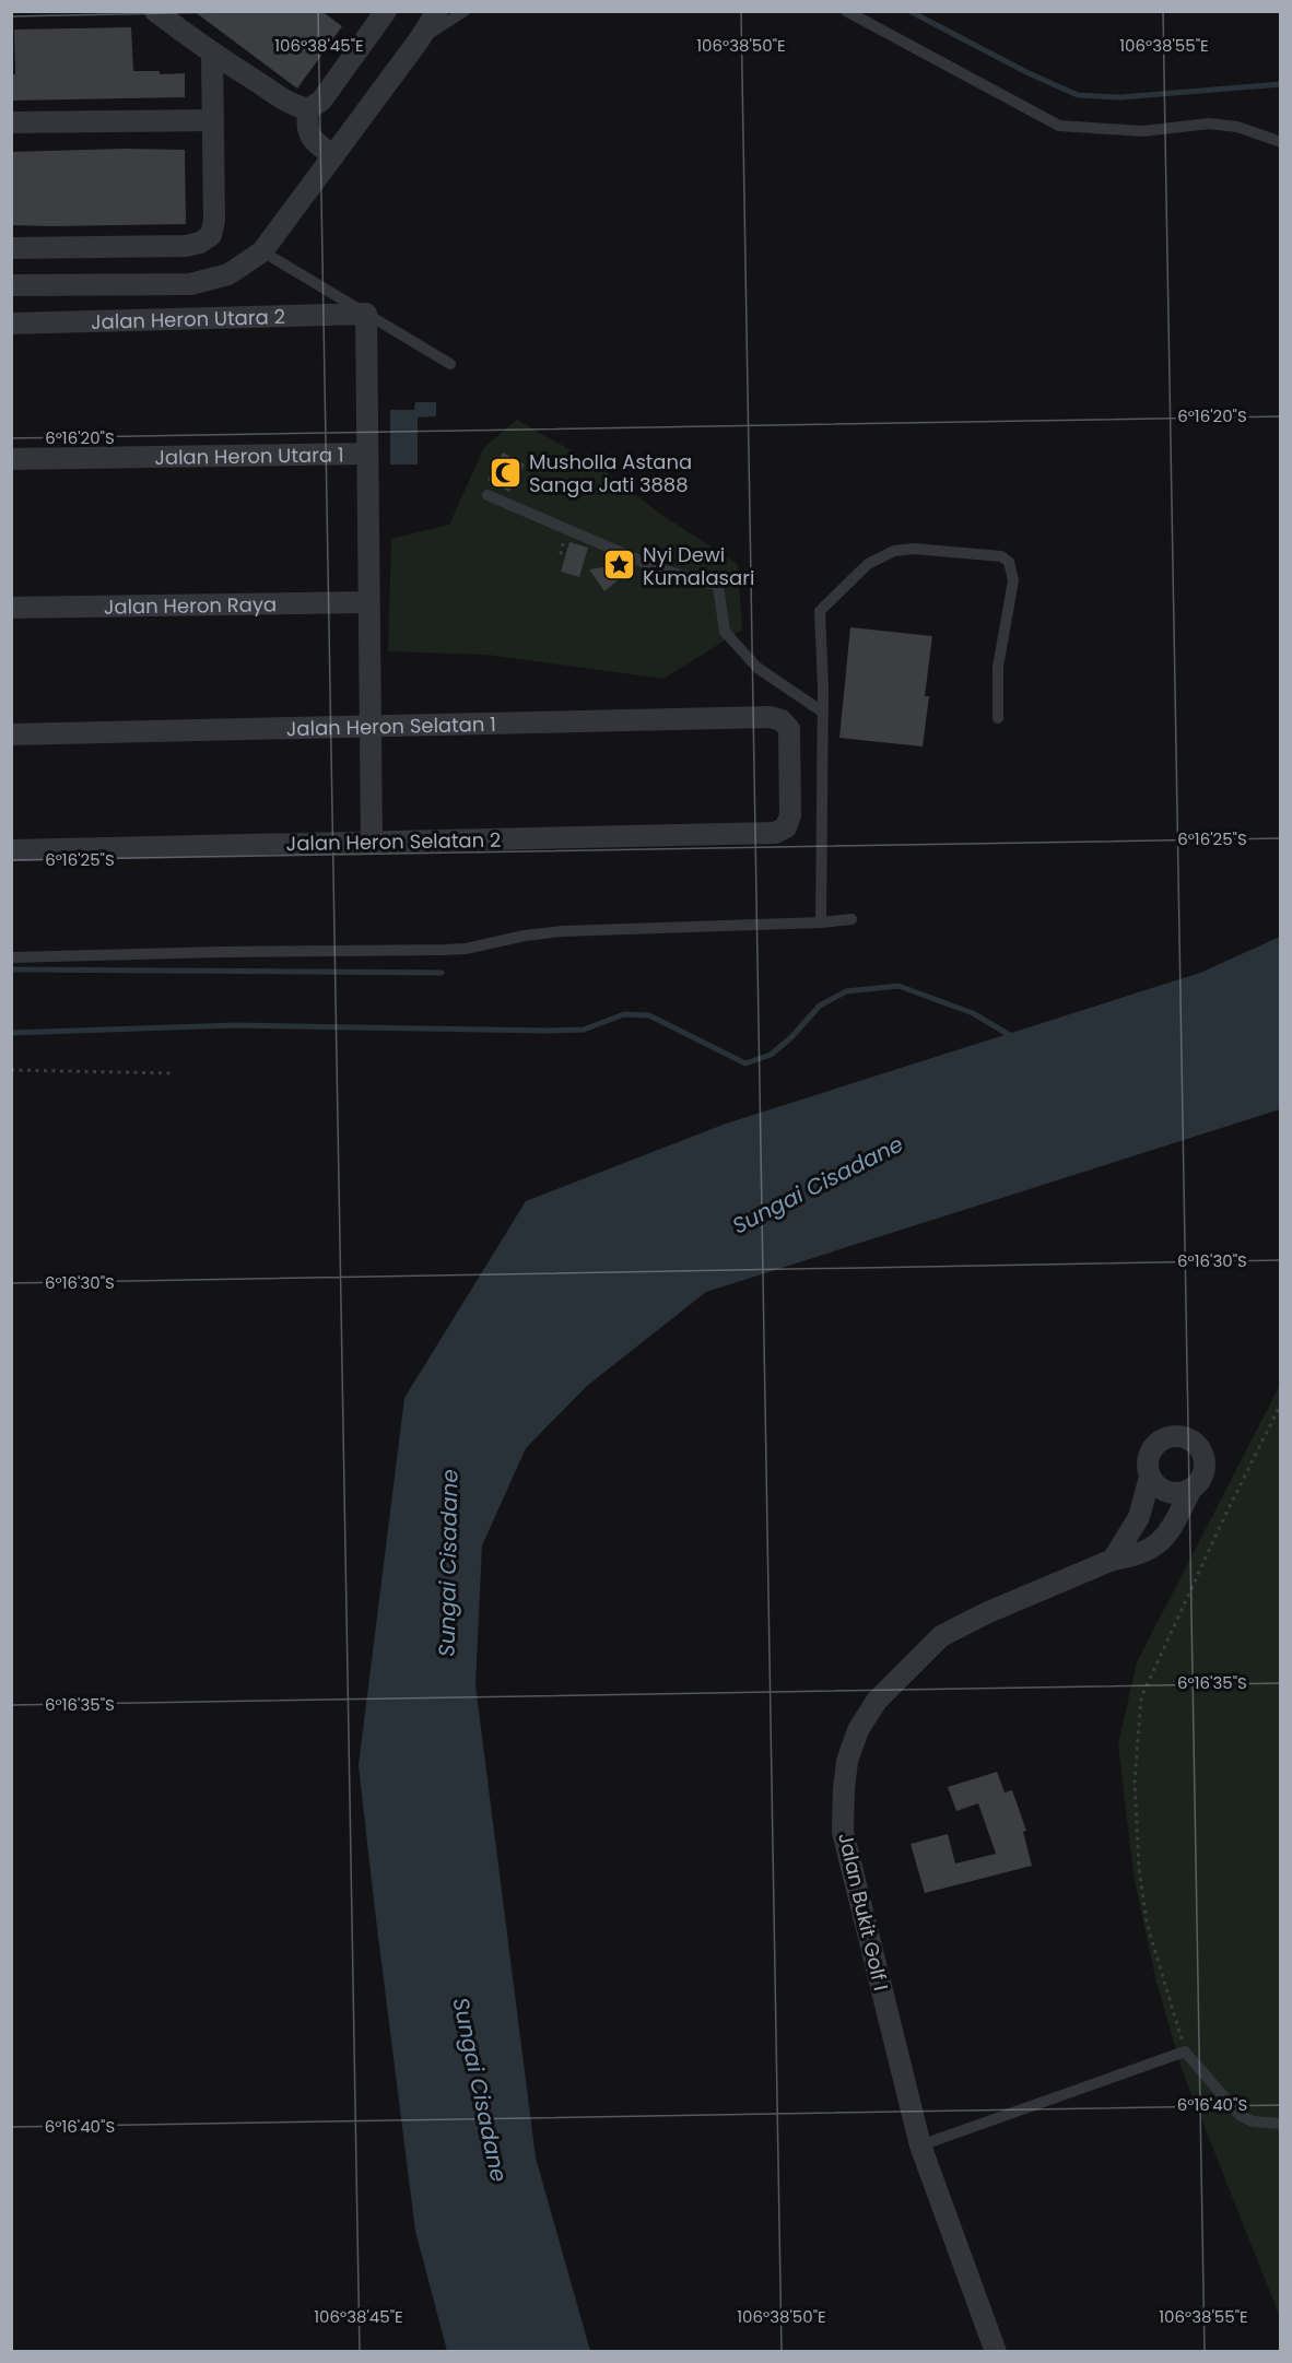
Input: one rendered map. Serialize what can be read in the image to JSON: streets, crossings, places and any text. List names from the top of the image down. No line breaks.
{"streets":{"street":["Jalan Heron Utara 2","Jalan Heron Utara 1","Jalan Heron Raya","Jalan Heron Selatan 1","Jalan Heron Selatan 2","Jalan Bukit Golf I"]},"crossings":[["Jalan Heron Selatan 1","Jalan Heron Selatan 2"]],"water":["Sungai Cisadane"],"places":{"mosque":["Musholla Astana Sanga Jati 3888"],"place":["Nyi Dewi Kumalasari"]},"coordinates":["106°38'45\"E","106°38'50\"E","106°38'55\"E","6°16'20\"S","6°16'25\"S","6°16'30\"S","6°16'35\"S","6°16'40\"S"]}
